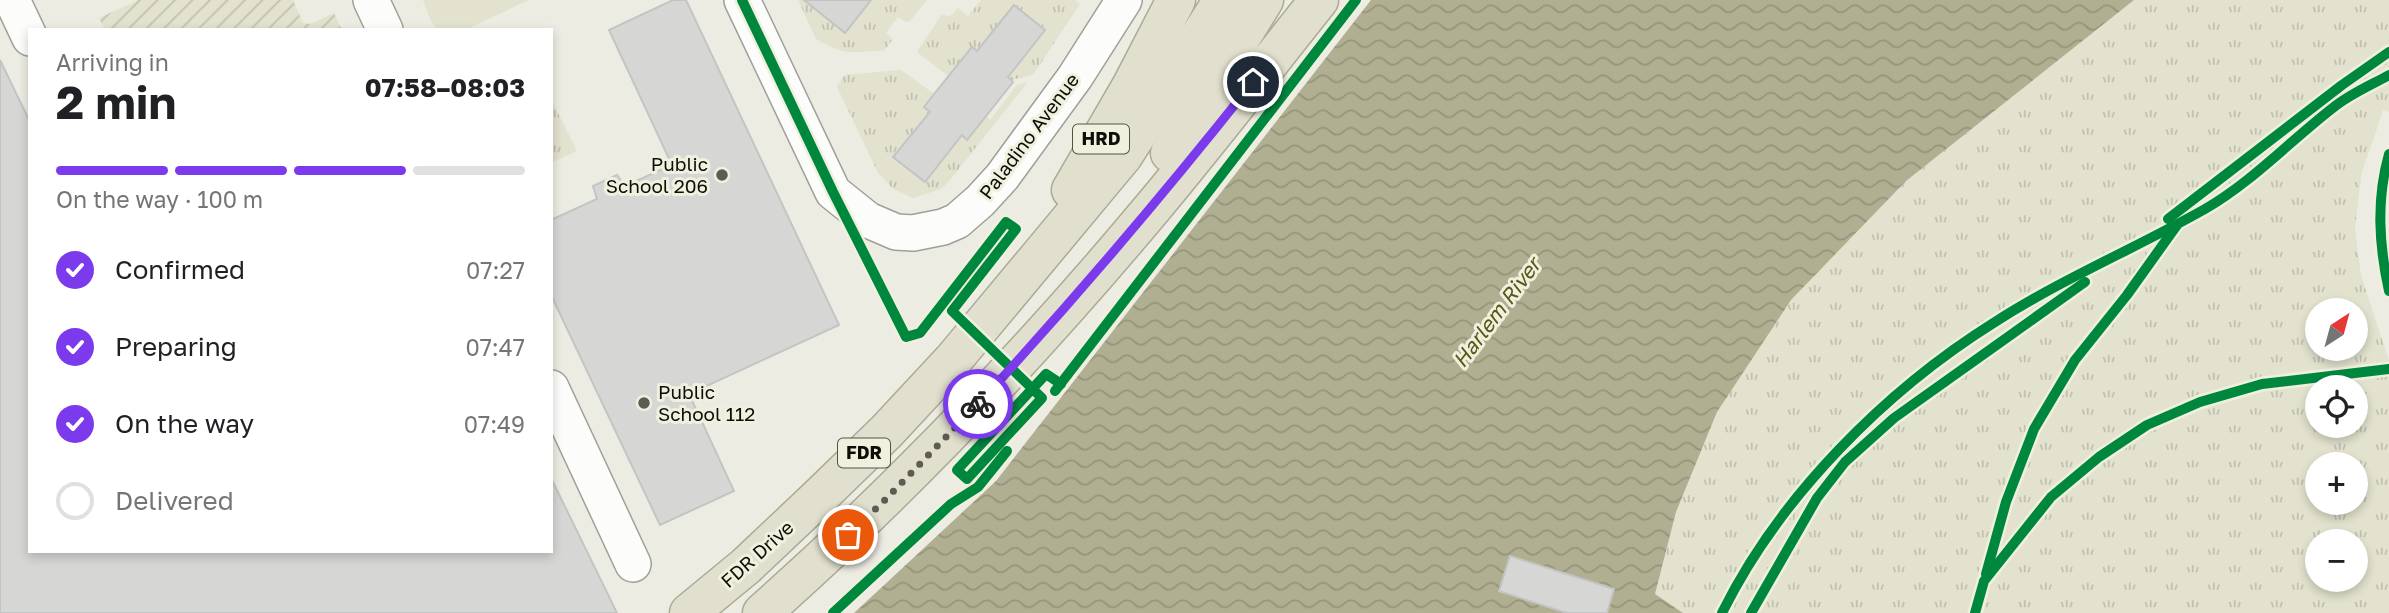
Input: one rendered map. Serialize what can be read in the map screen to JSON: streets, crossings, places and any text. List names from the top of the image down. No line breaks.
{"streets":{"highway":["HRD","FDR","FDR Drive"],"street":["Paladino Avenue"]},"crossings":[["HRD","FDR Drive"]],"water":["Harlem River"],"places":["Public School 206","Public School 112"],"north":"top right","page":{"heading":["2 min","Arriving in","07:58–08:03"],"bar":"On the way · 100 m","list":[["Confirmed","07:27"],["Preparing","07:47"],["On the way","07:49"],"Delivered"],"map_buttons":["+","−"]}}
